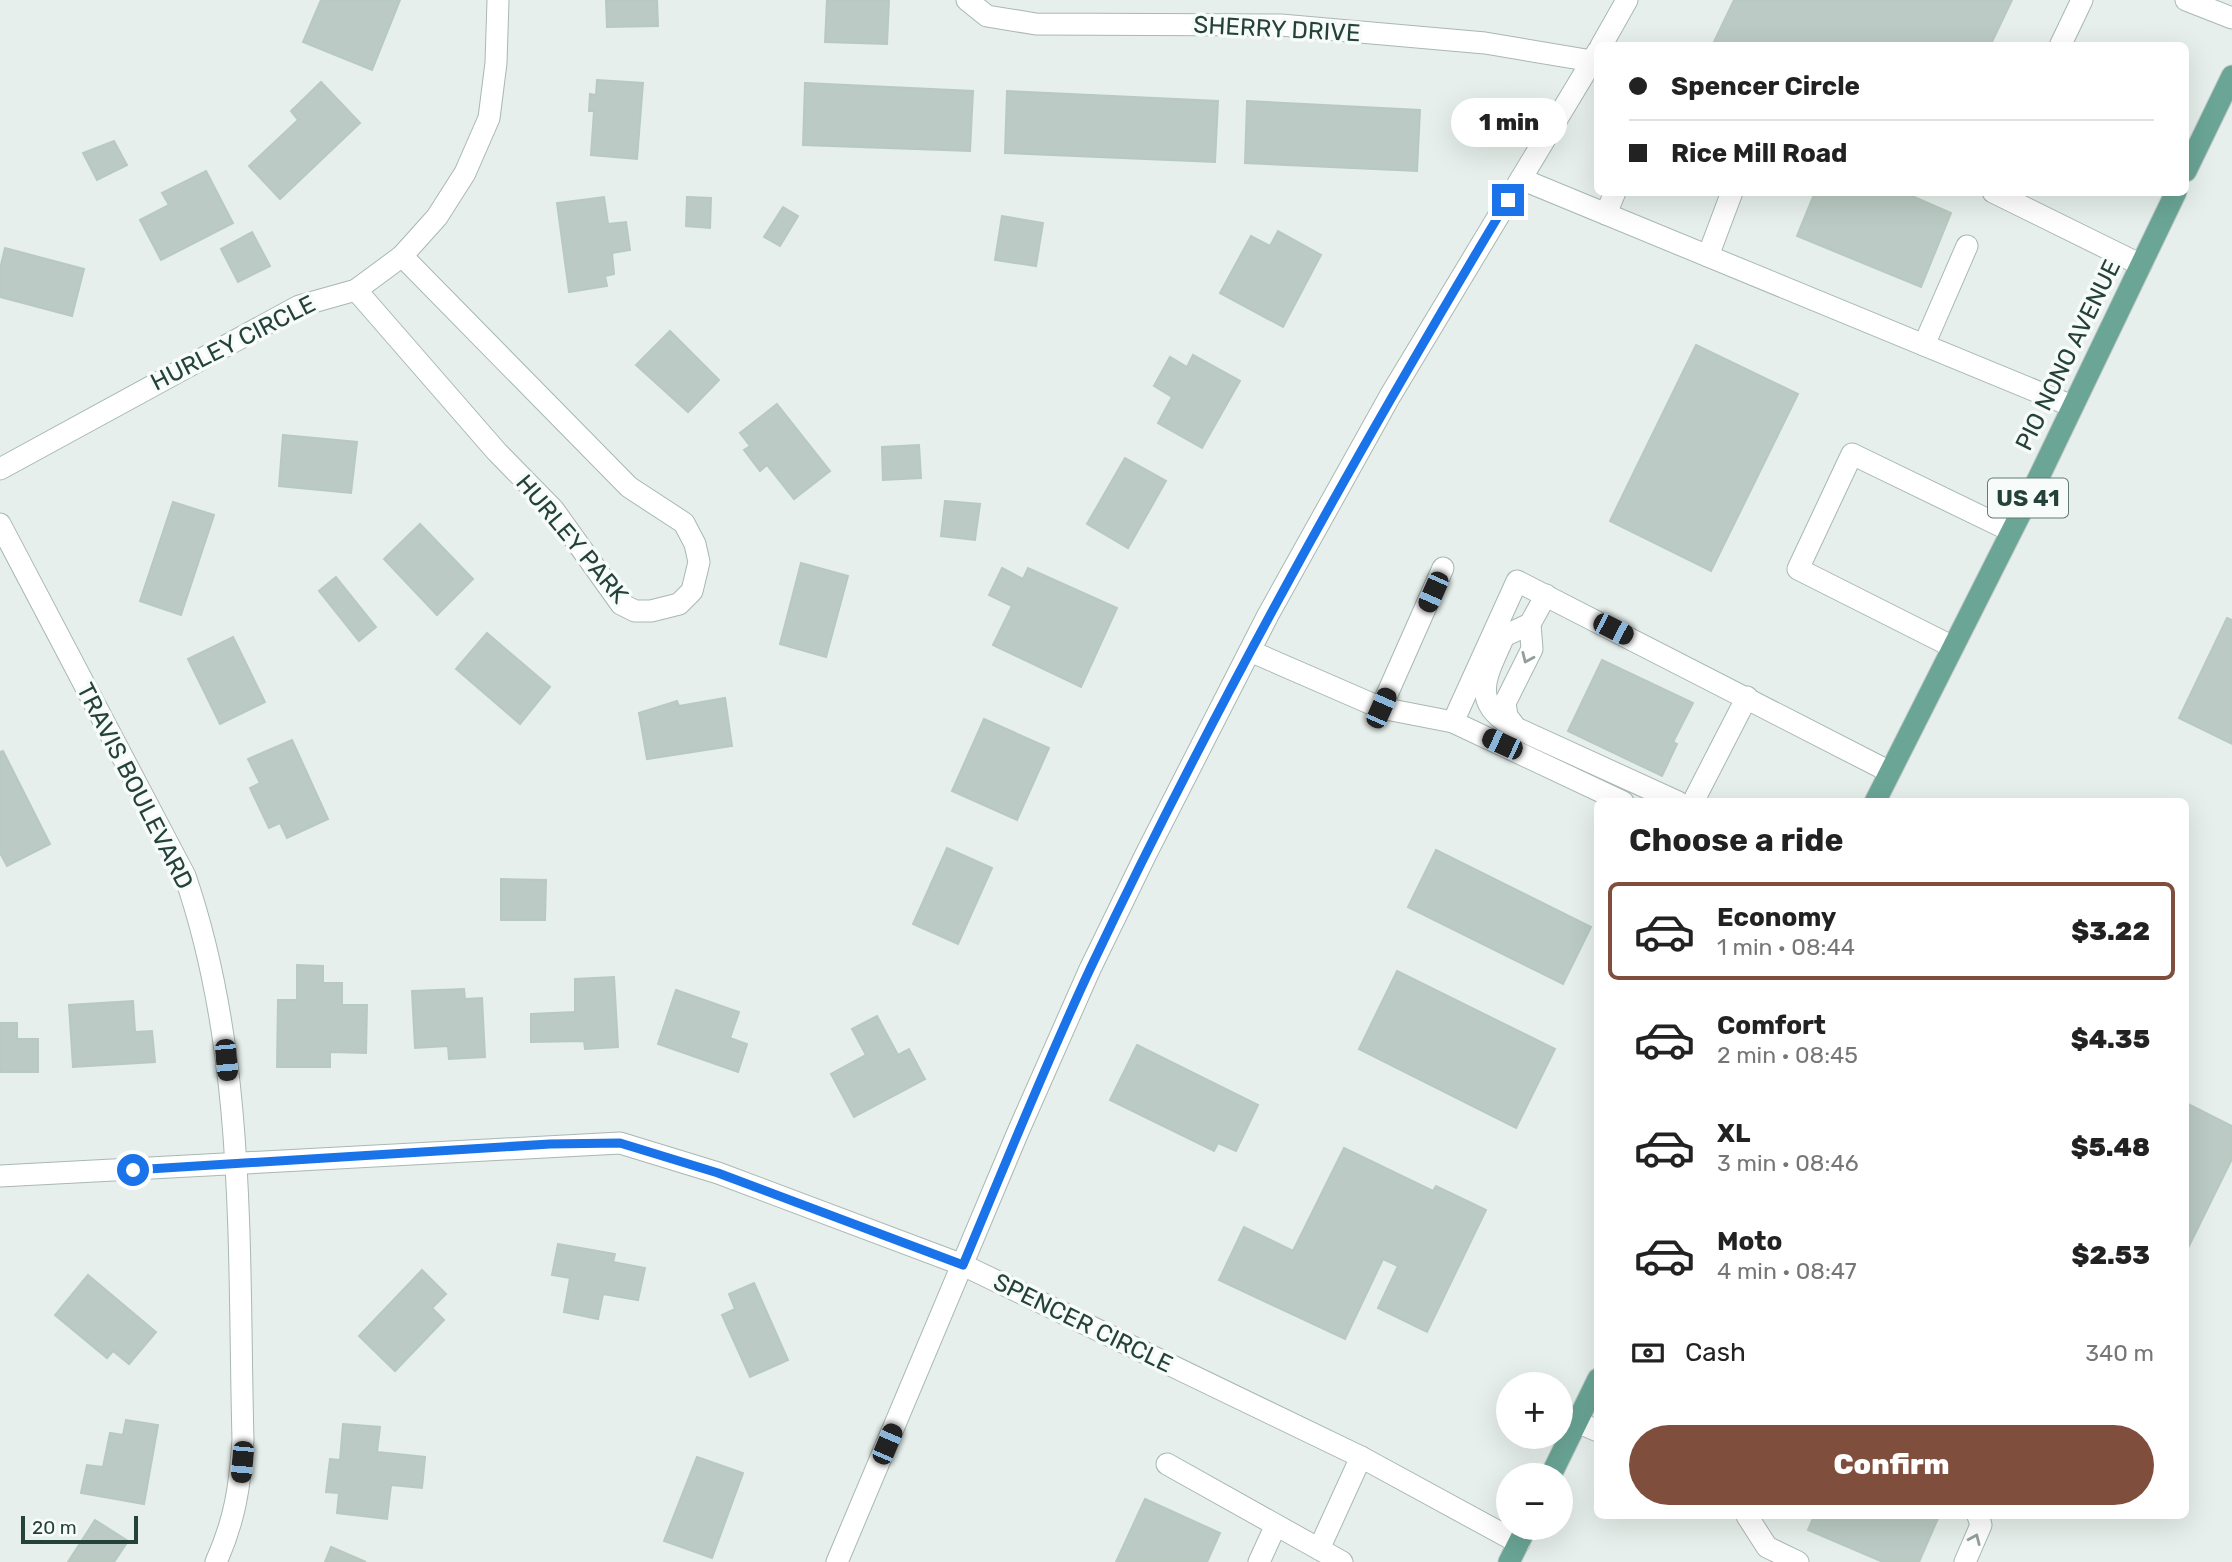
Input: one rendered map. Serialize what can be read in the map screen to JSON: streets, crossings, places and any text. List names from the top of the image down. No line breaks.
{"streets":{"main road":["PIO NONO AVENUE","US 41"],"street":["SHERRY DRIVE","HURLEY CIRCLE","HURLEY PARK","TRAVIS BOULEVARD","SPENCER CIRCLE"]},"crossings":[["HURLEY CIRCLE","HURLEY PARK"],["TRAVIS BOULEVARD","SPENCER CIRCLE"]],"scale_bar":"20 m","page":{"banner":["Spencer Circle","Rice Mill Road"],"bubble":"1 min","heading":"Choose a ride","list":[{"name":"Economy","note":"1 min · 08:44","value":"$3.22"},{"name":"Comfort","note":"2 min · 08:45","value":"$4.35"},{"name":"XL","note":"3 min · 08:46","value":"$5.48"},{"name":"Moto","note":"4 min · 08:47","value":"$2.53"}],"pay":["Cash","340 m"],"map_buttons":["+","−"],"buttons":"Confirm","scale":"20 m"}}
